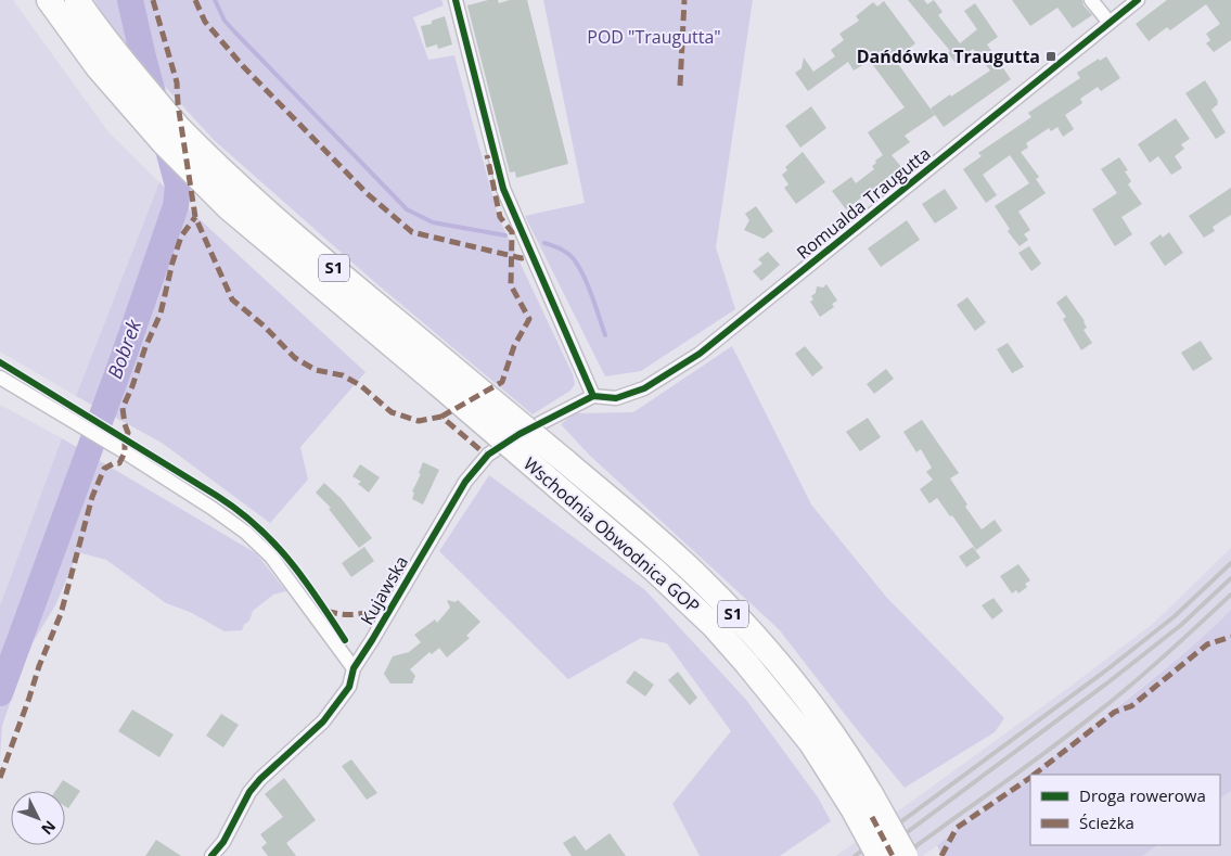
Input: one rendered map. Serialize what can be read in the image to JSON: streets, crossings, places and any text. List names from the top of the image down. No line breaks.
{"streets":{"highway":["S1","Wschodnia Obwodnica GOP"],"street":["Romualda Traugutta","Kujawska"]},"crossings":[["Romualda Traugutta","Kujawska"]],"water":["Bobrek"],"parks":["POD \"Traugutta\""],"places":{"transit":["Dańdówka Traugutta"]},"legend":["Droga rowerowa","Ścieżka"],"north":"bottom right"}
